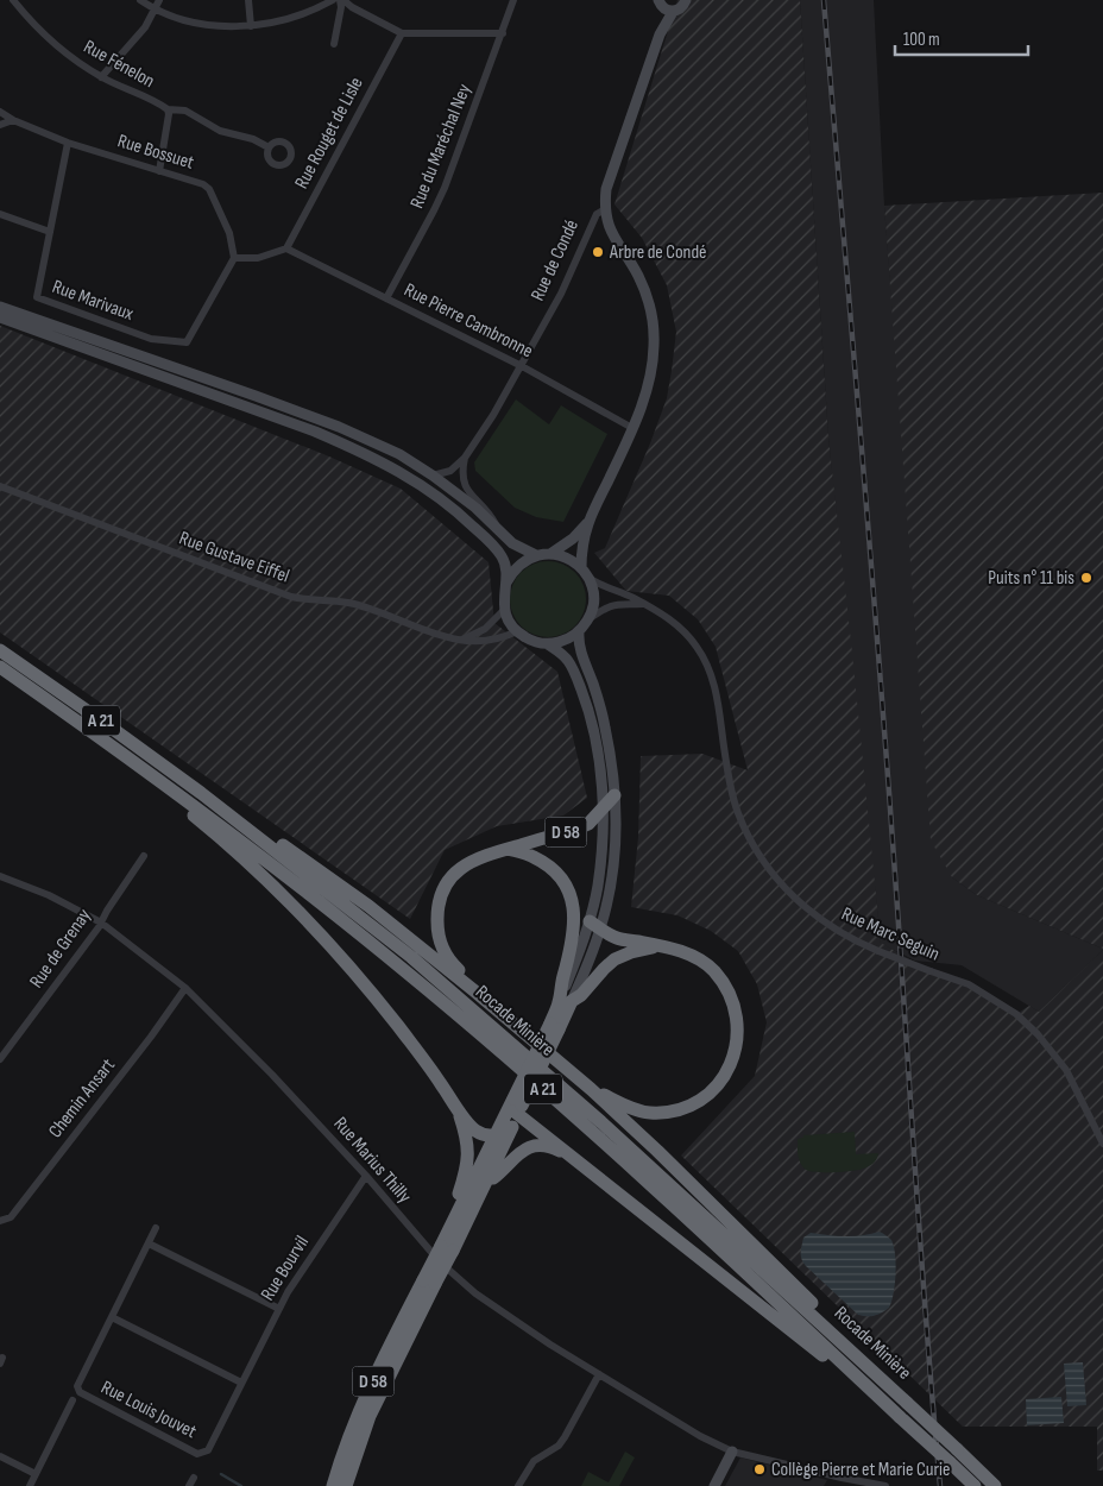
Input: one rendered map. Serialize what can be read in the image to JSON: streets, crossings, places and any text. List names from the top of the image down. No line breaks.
{"streets":{"highway":["A 21","D 58","Rocade Minière"],"main road":["Rue de Condé"],"street":["Rue Fénelon","Rue Rouget de Lisle","Rue du Maréchal Ney","Rue Bossuet","Rue Marivaux","Rue Pierre Cambronne","Rue Gustave Eiffel","Rue Marc Seguin","Rue de Grenay","Chemin Ansart","Rue Marius Thilly","Rue Bourvil","Rue Louis Jouvet"]},"crossings":[["Rue Fénelon","Rue Bossuet"],["Rue Rouget de Lisle","Rue Pierre Cambronne"],["Rue du Maréchal Ney","Rue Pierre Cambronne"],["Rue Bossuet","Rue Marivaux"],["Rue de Condé","Rue Pierre Cambronne"],["Rue Gustave Eiffel","D 58"],["Rue Gustave Eiffel","Rue Marc Seguin"],["D 58","Rue Marc Seguin"],["Rue de Grenay","Rue Marius Thilly"],["Chemin Ansart","Rue Marius Thilly"],["Rue Marius Thilly","Rue Bourvil"],["Rue Bourvil","Rue Louis Jouvet"]],"places":["Arbre de Condé","Puits n° 11 bis","Collège Pierre et Marie Curie"],"scale_bar":"100 m"}
